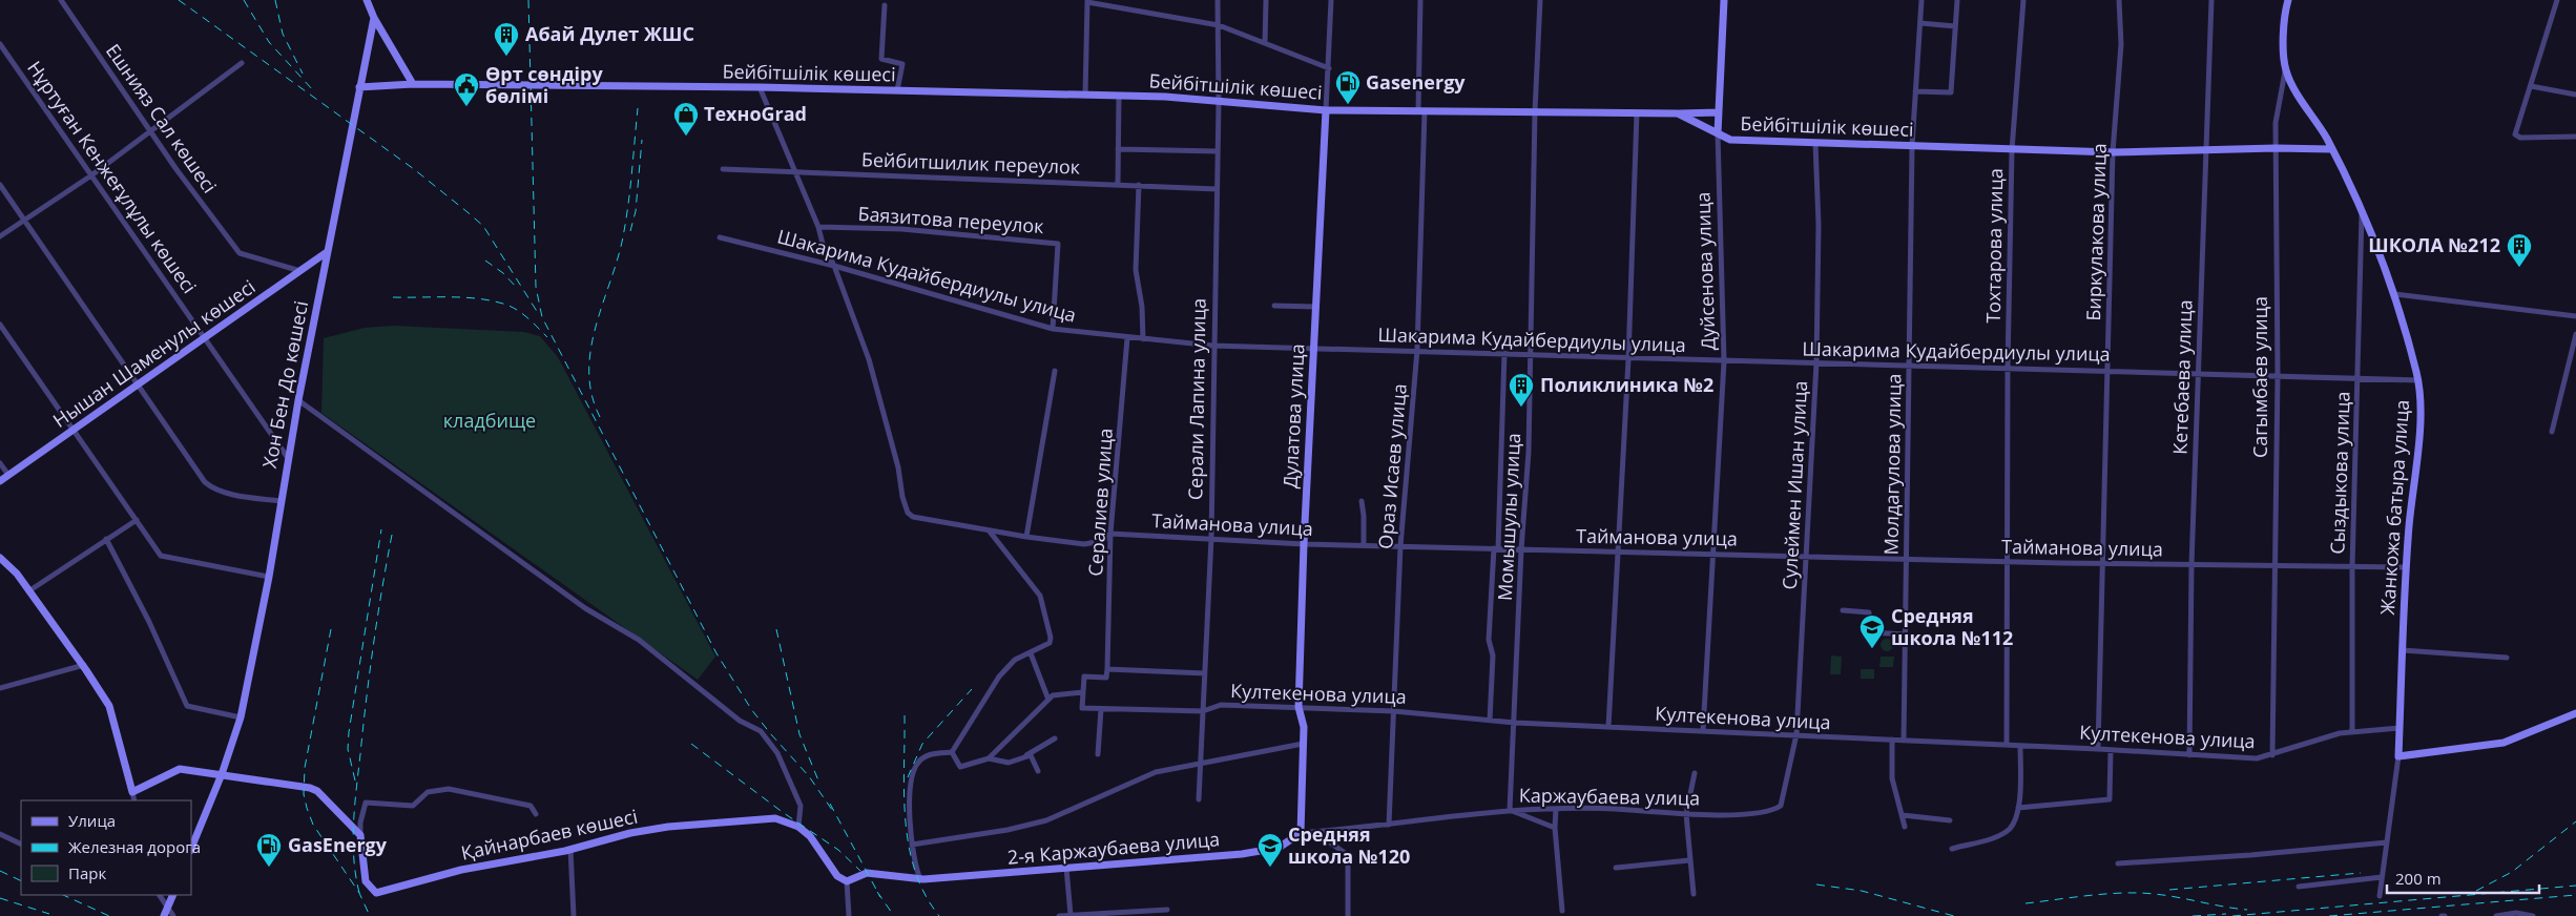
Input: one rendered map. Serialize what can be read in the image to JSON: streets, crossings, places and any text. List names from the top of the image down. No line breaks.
{"streets":{"street":["Бейбітшілік көшесі","Ешнияз Сал көшесі","Бейбитшилик переулок","Нұртуған Кенжеғұлұлы көшесі","Баязитова переулок","Биркулакова улица","Тохтарова улица","Дуйсенова улица","Шакарима Кудайбердиулы улица","Нышан Шаменулы көшесі","Кетебаева улица","Сагымбаев улица","Хон Бен До көшесі","Серали Лапина улица","Дулатова улица","Молдагулова улица","Ораз Исаев улица","Сыздыкова улица","Сулеймен Ишан улица","Сералиев улица","Жанкожа батыра улица","Момышулы улица","Тайманова улица","Култекенова улица","Каржаубаева улица","Қайнарбаев көшесі","2-я Каржаубаева улица"]},"crossings":[["Бейбітшілік көшесі","Биркулакова улица"],["Бейбітшілік көшесі","Тохтарова улица"],["Бейбітшілік көшесі","Дуйсенова улица"],["Бейбітшілік көшесі","Кетебаева улица"],["Бейбітшілік көшесі","Сагымбаев улица"],["Бейбітшілік көшесі","Хон Бен До көшесі"],["Бейбітшілік көшесі","Серали Лапина улица"],["Бейбітшілік көшесі","Дулатова улица"],["Бейбітшілік көшесі","Молдагулова улица"],["Бейбітшілік көшесі","Ораз Исаев улица"],["Бейбітшілік көшесі","Сулеймен Ишан улица"],["Бейбітшілік көшесі","Жанкожа батыра улица"],["Бейбітшілік көшесі","Момышулы улица"],["Ешнияз Сал көшесі","Нышан Шаменулы көшесі"],["Бейбитшилик переулок","Серали Лапина улица"],["Нұртуған Кенжеғұлұлы көшесі","Нышан Шаменулы көшесі"],["Нұртуған Кенжеғұлұлы көшесі","Хон Бен До көшесі"],["Баязитова переулок","Шакарима Кудайбердиулы улица"],["Биркулакова улица","Шакарима Кудайбердиулы улица"],["Биркулакова улица","Тайманова улица"],["Биркулакова улица","Култекенова улица"],["Тохтарова улица","Шакарима Кудайбердиулы улица"],["Тохтарова улица","Тайманова улица"],["Тохтарова улица","Култекенова улица"],["Дуйсенова улица","Шакарима Кудайбердиулы улица"],["Дуйсенова улица","Тайманова улица"],["Дуйсенова улица","Култекенова улица"],["Шакарима Кудайбердиулы улица","Кетебаева улица"],["Шакарима Кудайбердиулы улица","Сагымбаев улица"],["Шакарима Кудайбердиулы улица","Серали Лапина улица"],["Шакарима Кудайбердиулы улица","Дулатова улица"],["Шакарима Кудайбердиулы улица","Молдагулова улица"],["Шакарима Кудайбердиулы улица","Ораз Исаев улица"],["Шакарима Кудайбердиулы улица","Сыздыкова улица"],["Шакарима Кудайбердиулы улица","Сулеймен Ишан улица"],["Шакарима Кудайбердиулы улица","Сералиев улица"],["Шакарима Кудайбердиулы улица","Жанкожа батыра улица"],["Шакарима Кудайбердиулы улица","Момышулы улица"],["Шакарима Кудайбердиулы улица","Тайманова улица"],["Нышан Шаменулы көшесі","Хон Бен До көшесі"],["Кетебаева улица","Тайманова улица"],["Кетебаева улица","Култекенова улица"],["Сагымбаев улица","Жанкожа батыра улица"],["Сагымбаев улица","Тайманова улица"],["Сагымбаев улица","Култекенова улица"],["Серали Лапина улица","Тайманова улица"],["Серали Лапина улица","Култекенова улица"],["Дулатова улица","Тайманова улица"],["Дулатова улица","Култекенова улица"],["Дулатова улица","Каржаубаева улица"],["Дулатова улица","2-я Каржаубаева улица"],["Молдагулова улица","Тайманова улица"],["Молдагулова улица","Култекенова улица"],["Ораз Исаев улица","Тайманова улица"],["Ораз Исаев улица","Култекенова улица"],["Ораз Исаев улица","Каржаубаева улица"],["Сыздыкова улица","Жанкожа батыра улица"],["Сыздыкова улица","Тайманова улица"],["Сыздыкова улица","Култекенова улица"],["Сулеймен Ишан улица","Тайманова улица"],["Сулеймен Ишан улица","Култекенова улица"],["Сулеймен Ишан улица","Каржаубаева улица"],["Сералиев улица","Тайманова улица"],["Жанкожа батыра улица","Тайманова улица"],["Жанкожа батыра улица","Култекенова улица"],["Момышулы улица","Тайманова улица"],["Момышулы улица","Култекенова улица"],["Момышулы улица","Каржаубаева улица"],["Култекенова улица","Каржаубаева улица"],["Каржаубаева улица","2-я Каржаубаева улица"]],"parks":["кладбище"],"places":{"building":["Абай Дулет ЖШС","ШКОЛА №212","Поликлиника №2"],"fuel station":["Gasenergy","GasEnergy"],"public building":["Өрт сөндіру бөлімі"],"shop":["ТехноGrad"],"school or university":["Средняя школа №112","Средняя школа №120"]},"legend":["Улица","Железная дорога","Парк"],"scale_bar":"200 m"}
